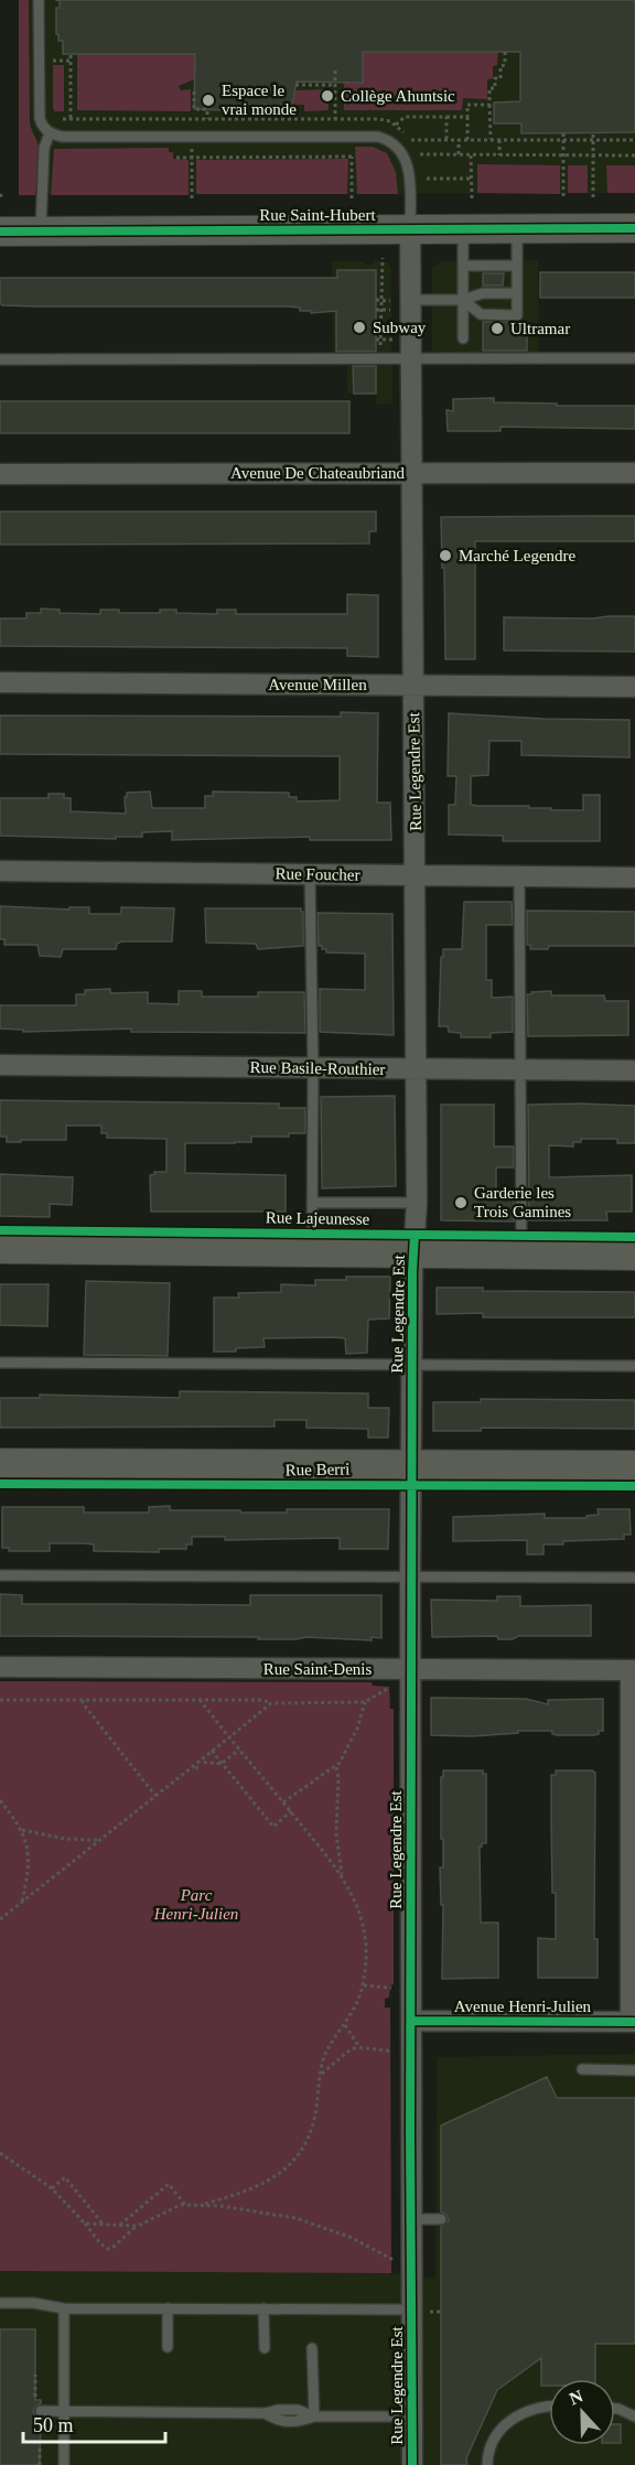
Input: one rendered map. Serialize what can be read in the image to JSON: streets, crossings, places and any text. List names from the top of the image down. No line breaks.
{"streets":{"main road":["Rue Saint-Hubert","Rue Lajeunesse","Rue Berri"],"street":["Avenue De Chateaubriand","Avenue Millen","Rue Legendre Est","Rue Foucher","Rue Basile-Routhier","Rue Saint-Denis","Avenue Henri-Julien"]},"crossings":[["Rue Saint-Hubert","Rue Legendre Est"],["Avenue De Chateaubriand","Rue Legendre Est"],["Avenue Millen","Rue Legendre Est"],["Rue Legendre Est","Rue Foucher"],["Rue Legendre Est","Rue Basile-Routhier"],["Rue Legendre Est","Rue Lajeunesse"],["Rue Legendre Est","Rue Berri"],["Rue Legendre Est","Rue Saint-Denis"],["Rue Legendre Est","Avenue Henri-Julien"]],"parks":["Parc Henri-Julien"],"places":["Collège Ahuntsic","Espace le vrai monde","Subway","Ultramar","Marché Legendre","Garderie les Trois Gamines"],"scale_bar":"50 m","north":"top"}
